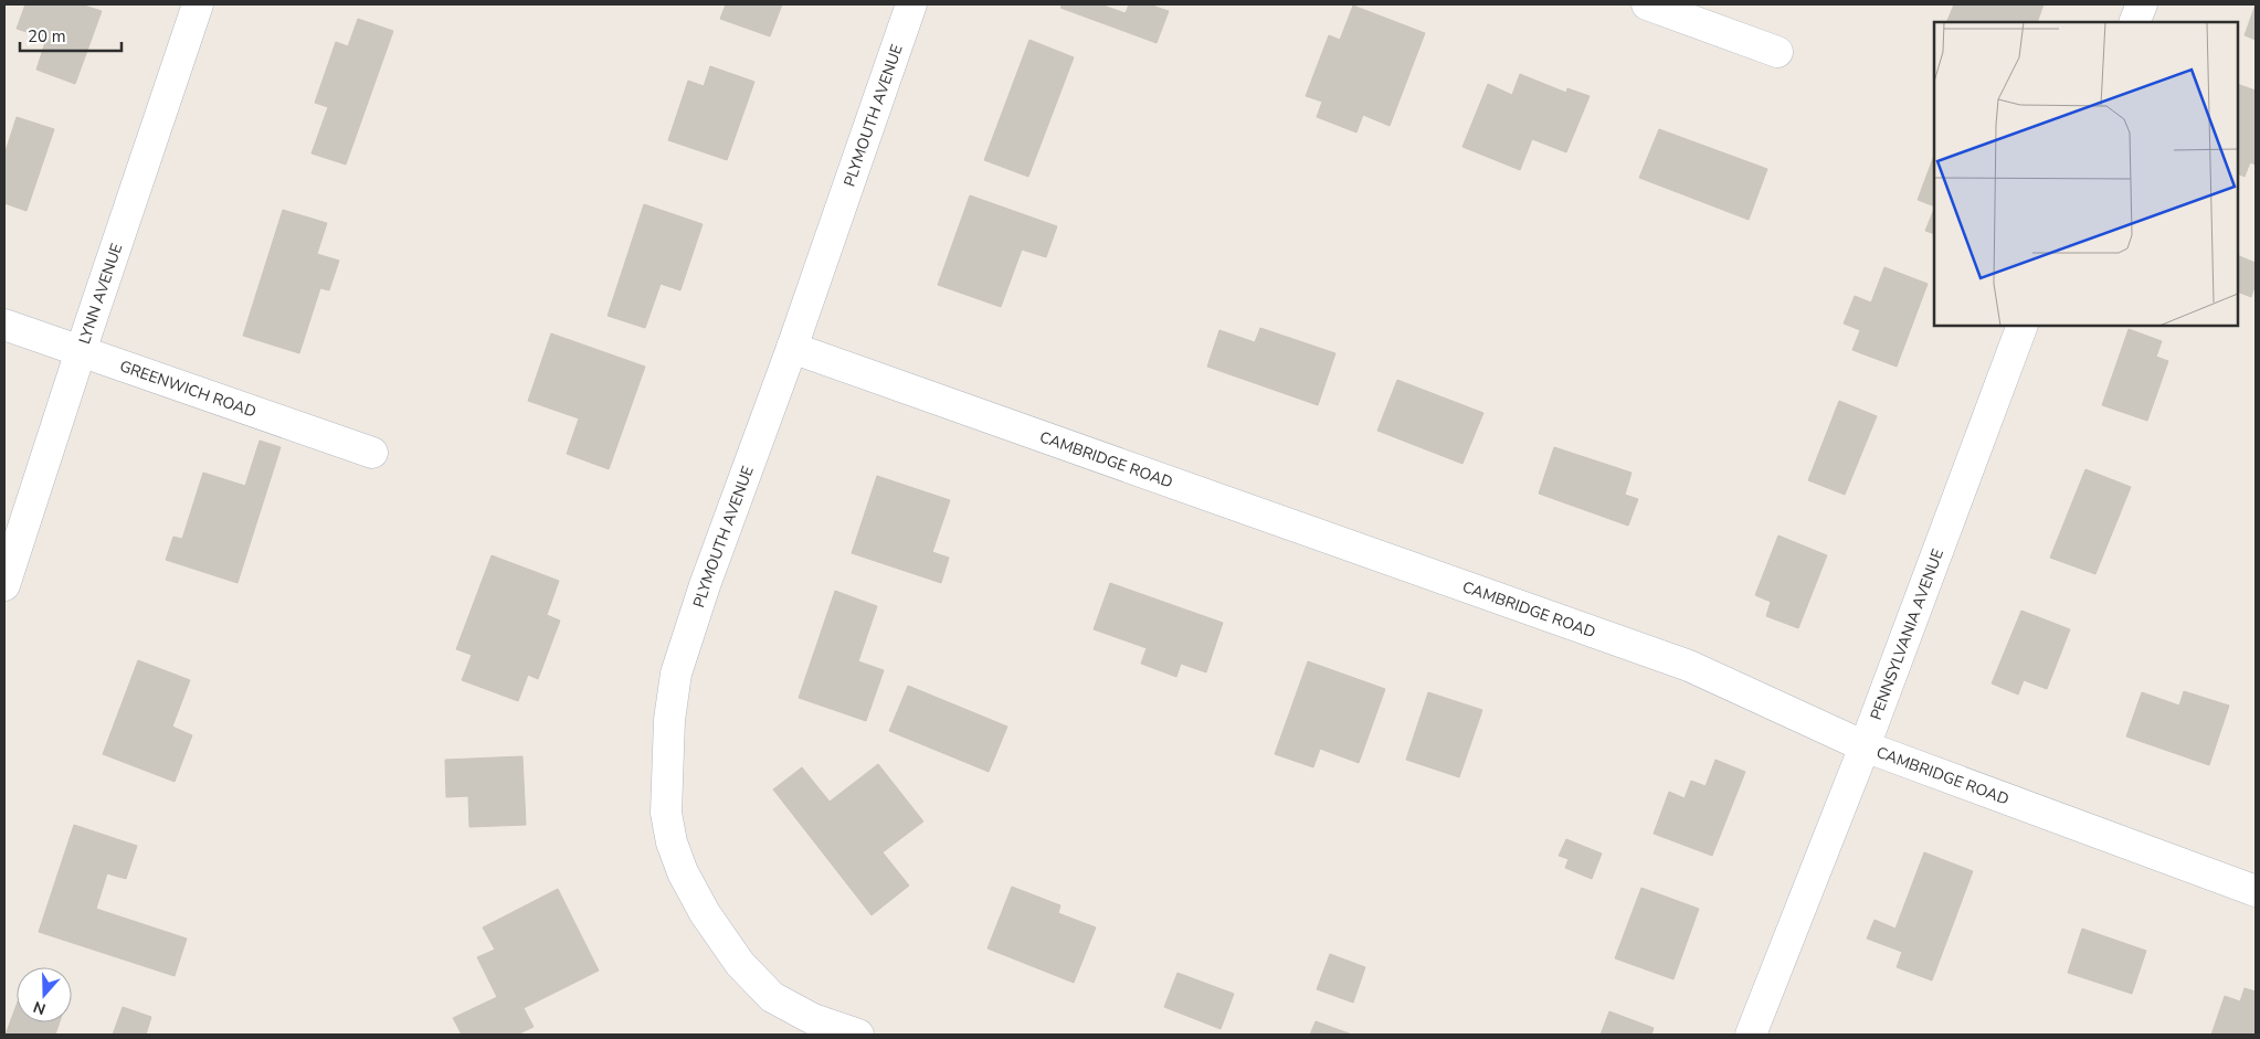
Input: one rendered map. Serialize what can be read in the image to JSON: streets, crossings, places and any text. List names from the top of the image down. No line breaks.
{"streets":{"street":["PLYMOUTH AVENUE","LYNN AVENUE","GREENWICH ROAD","CAMBRIDGE ROAD","PENNSYLVANIA AVENUE"]},"crossings":[["PLYMOUTH AVENUE","CAMBRIDGE ROAD"],["LYNN AVENUE","GREENWICH ROAD"],["CAMBRIDGE ROAD","PENNSYLVANIA AVENUE"]],"scale_bar":"20 m","north":"bottom"}
